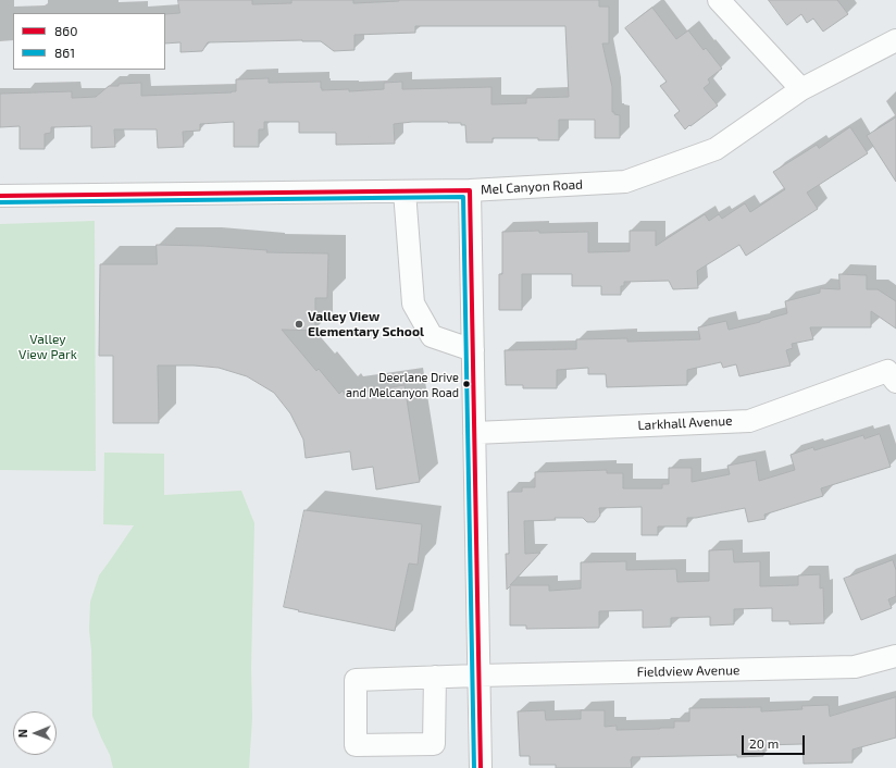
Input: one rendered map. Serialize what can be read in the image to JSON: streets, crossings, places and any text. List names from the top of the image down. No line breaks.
{"streets":{"street":["Mel Canyon Road","Larkhall Avenue","Fieldview Avenue"]},"parks":["Valley View Park"],"places":["Valley View Elementary School","Deerlane Drive and Melcanyon Road"],"lines":["transit line 860","transit line 861"],"legend":["860","861"],"scale_bar":"20 m","north":"left"}
